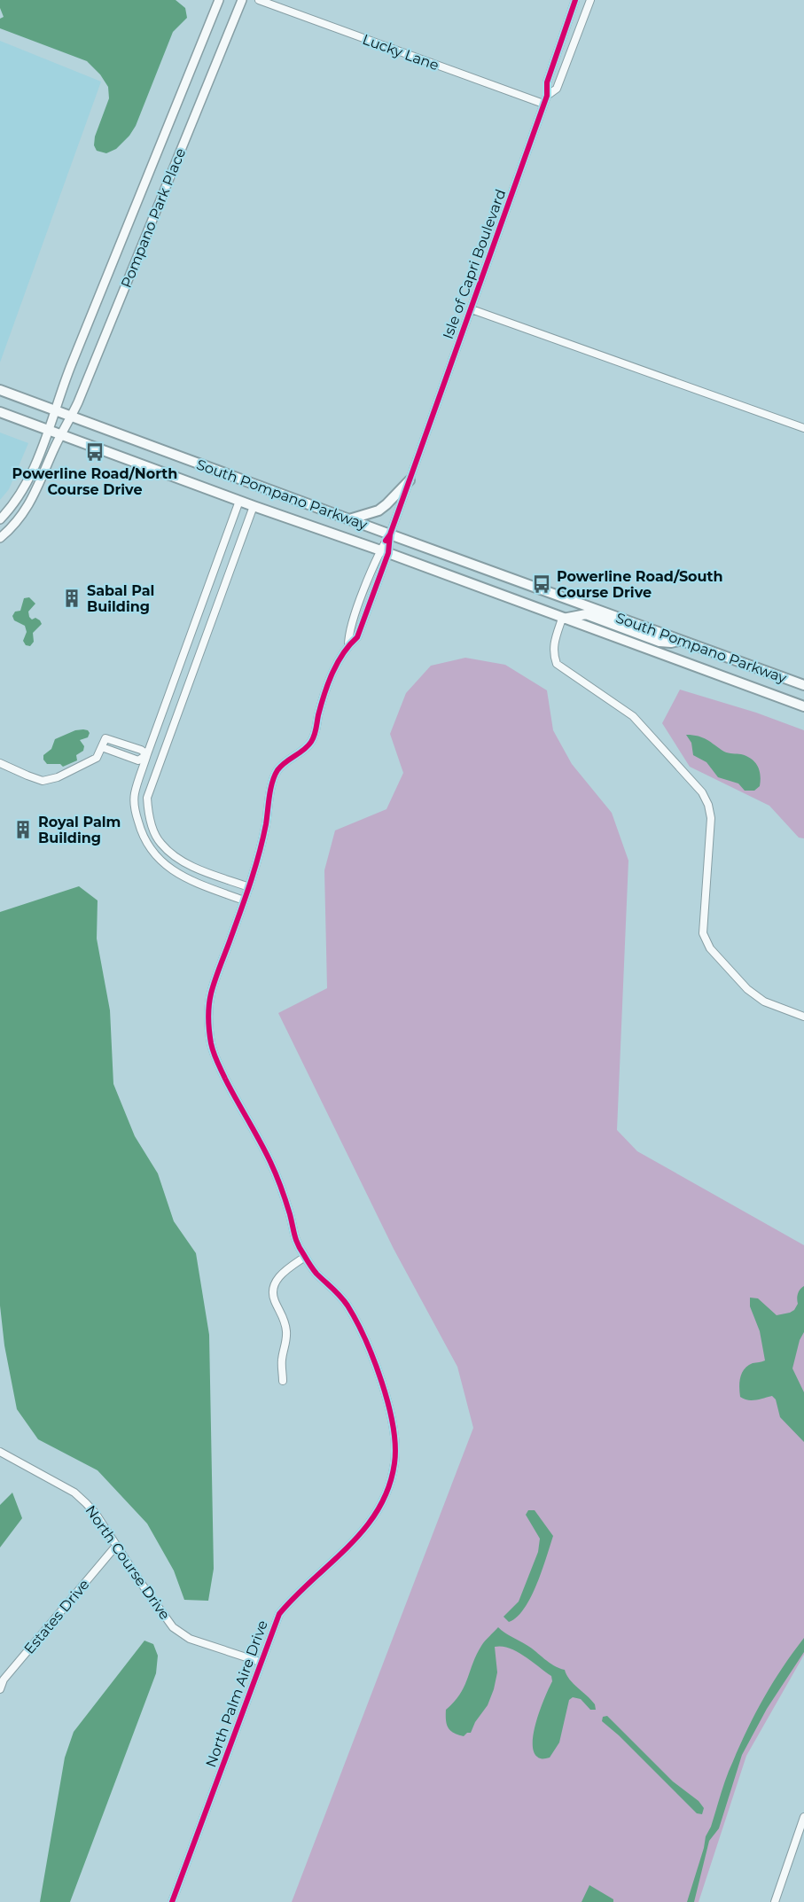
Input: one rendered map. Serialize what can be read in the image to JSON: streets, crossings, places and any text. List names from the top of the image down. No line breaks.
{"streets":{"main road":["South Pompano Parkway"],"street":["Lucky Lane","Pompano Park Place","Isle of Capri Boulevard","North Course Drive","Estates Drive","North Palm Aire Drive"]},"crossings":[["Lucky Lane","Isle of Capri Boulevard"],["Pompano Park Place","South Pompano Parkway"],["Isle of Capri Boulevard","South Pompano Parkway"],["Isle of Capri Boulevard","North Palm Aire Drive"],["South Pompano Parkway","North Palm Aire Drive"],["North Course Drive","Estates Drive"],["North Course Drive","North Palm Aire Drive"]],"places":{"bus stop":["Powerline Road/North Course Drive","Powerline Road/South Course Drive"],"building":["Sabal Pal Building","Royal Palm Building"]}}
